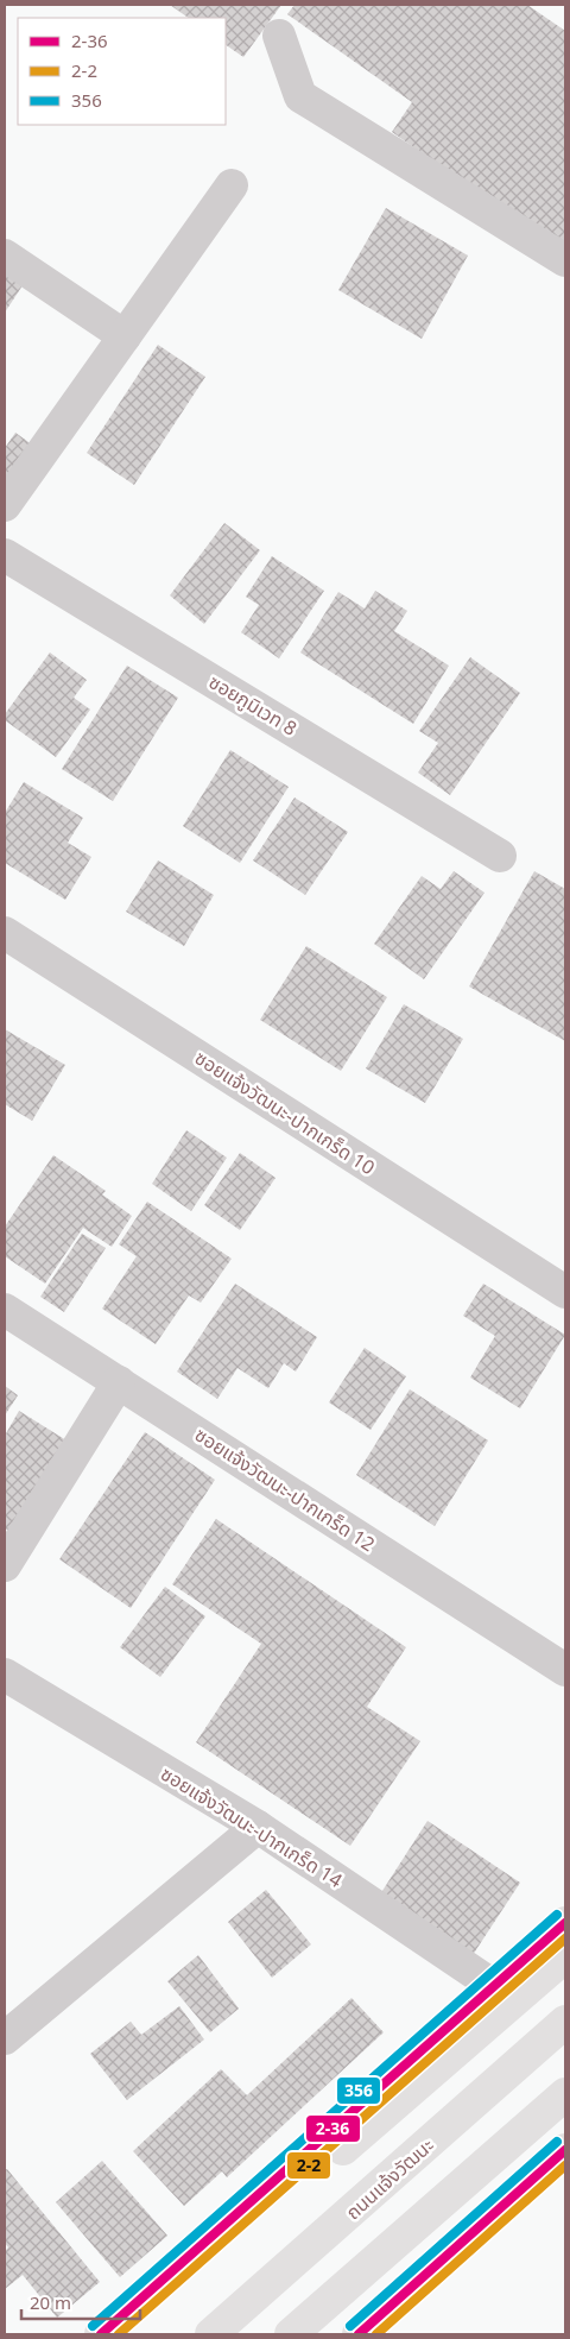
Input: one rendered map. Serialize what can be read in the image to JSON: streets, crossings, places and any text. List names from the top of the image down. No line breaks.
{"streets":{"main road":["ถนนแจ้งวัฒนะ"],"street":["ซอยภูมิเวท 8","ซอยแจ้งวัฒนะ-ปากเกร็ด 10","ซอยแจ้งวัฒนะ-ปากเกร็ด 12","ซอยแจ้งวัฒนะ-ปากเกร็ด 14"]},"lines":["transit line 356","transit line 2-36","transit line 2-2"],"legend":["2-36","2-2","356"],"scale_bar":"20 m"}
